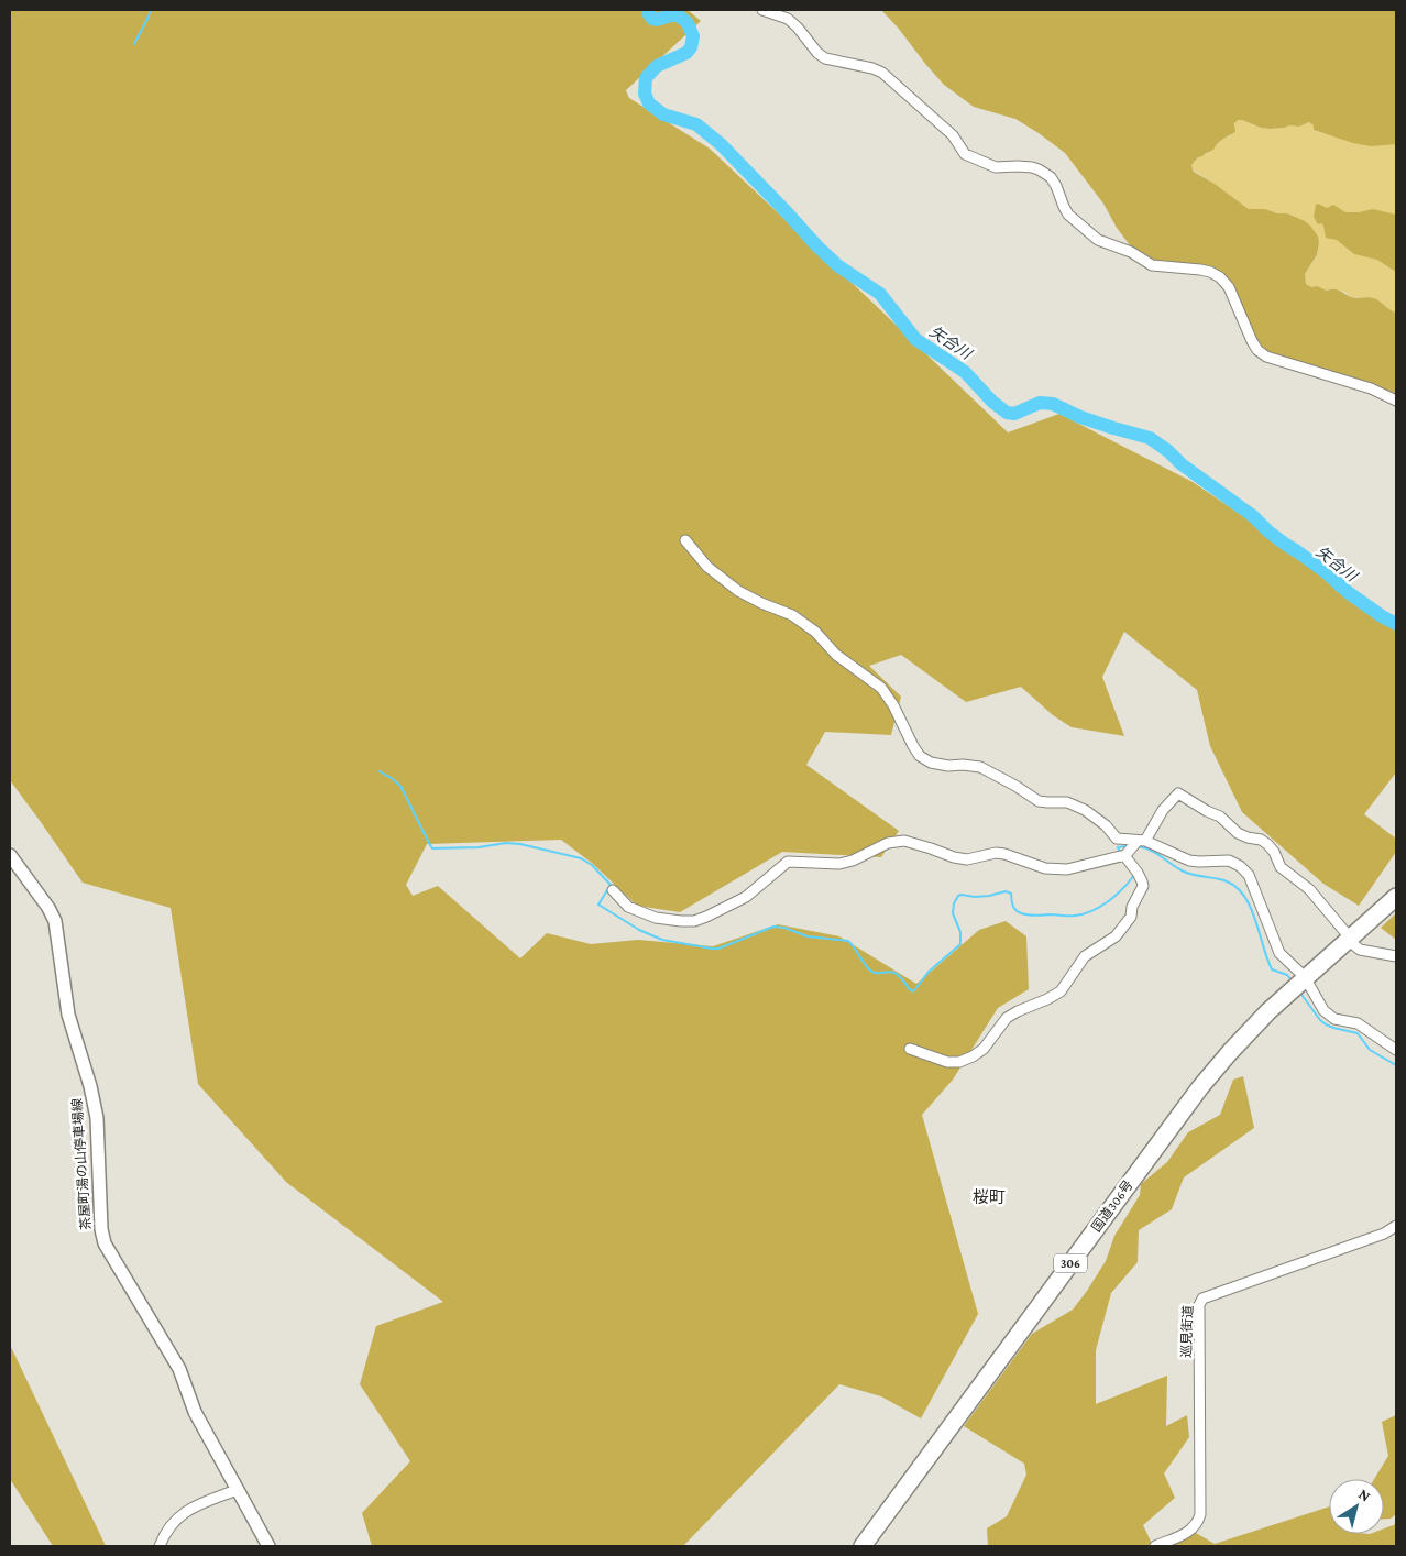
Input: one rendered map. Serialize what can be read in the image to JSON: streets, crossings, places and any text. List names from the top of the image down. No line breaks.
{"streets":{"highway":["国道306号","306"],"main road":["茶屋町湯の山停車場線"],"street":["巡見街道"]},"districts":["桜町"],"water":["矢合川"],"north":"top right"}
